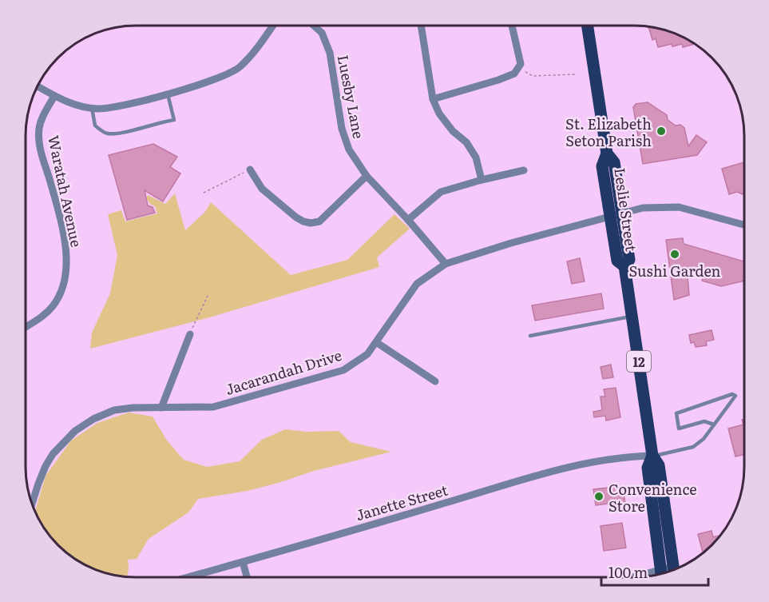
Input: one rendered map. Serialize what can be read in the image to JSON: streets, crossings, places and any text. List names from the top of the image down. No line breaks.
{"streets":{"main road":["Leslie Street","12"],"street":["Luesby Lane","Waratah Avenue","Jacarandah Drive","Janette Street"]},"crossings":[["Luesby Lane","Jacarandah Drive"],["Leslie Street","Jacarandah Drive"],["Leslie Street","Janette Street"]],"places":["St. Elizabeth Seton Parish","Sushi Garden","Convenience Store"],"scale_bar":"100 m"}
